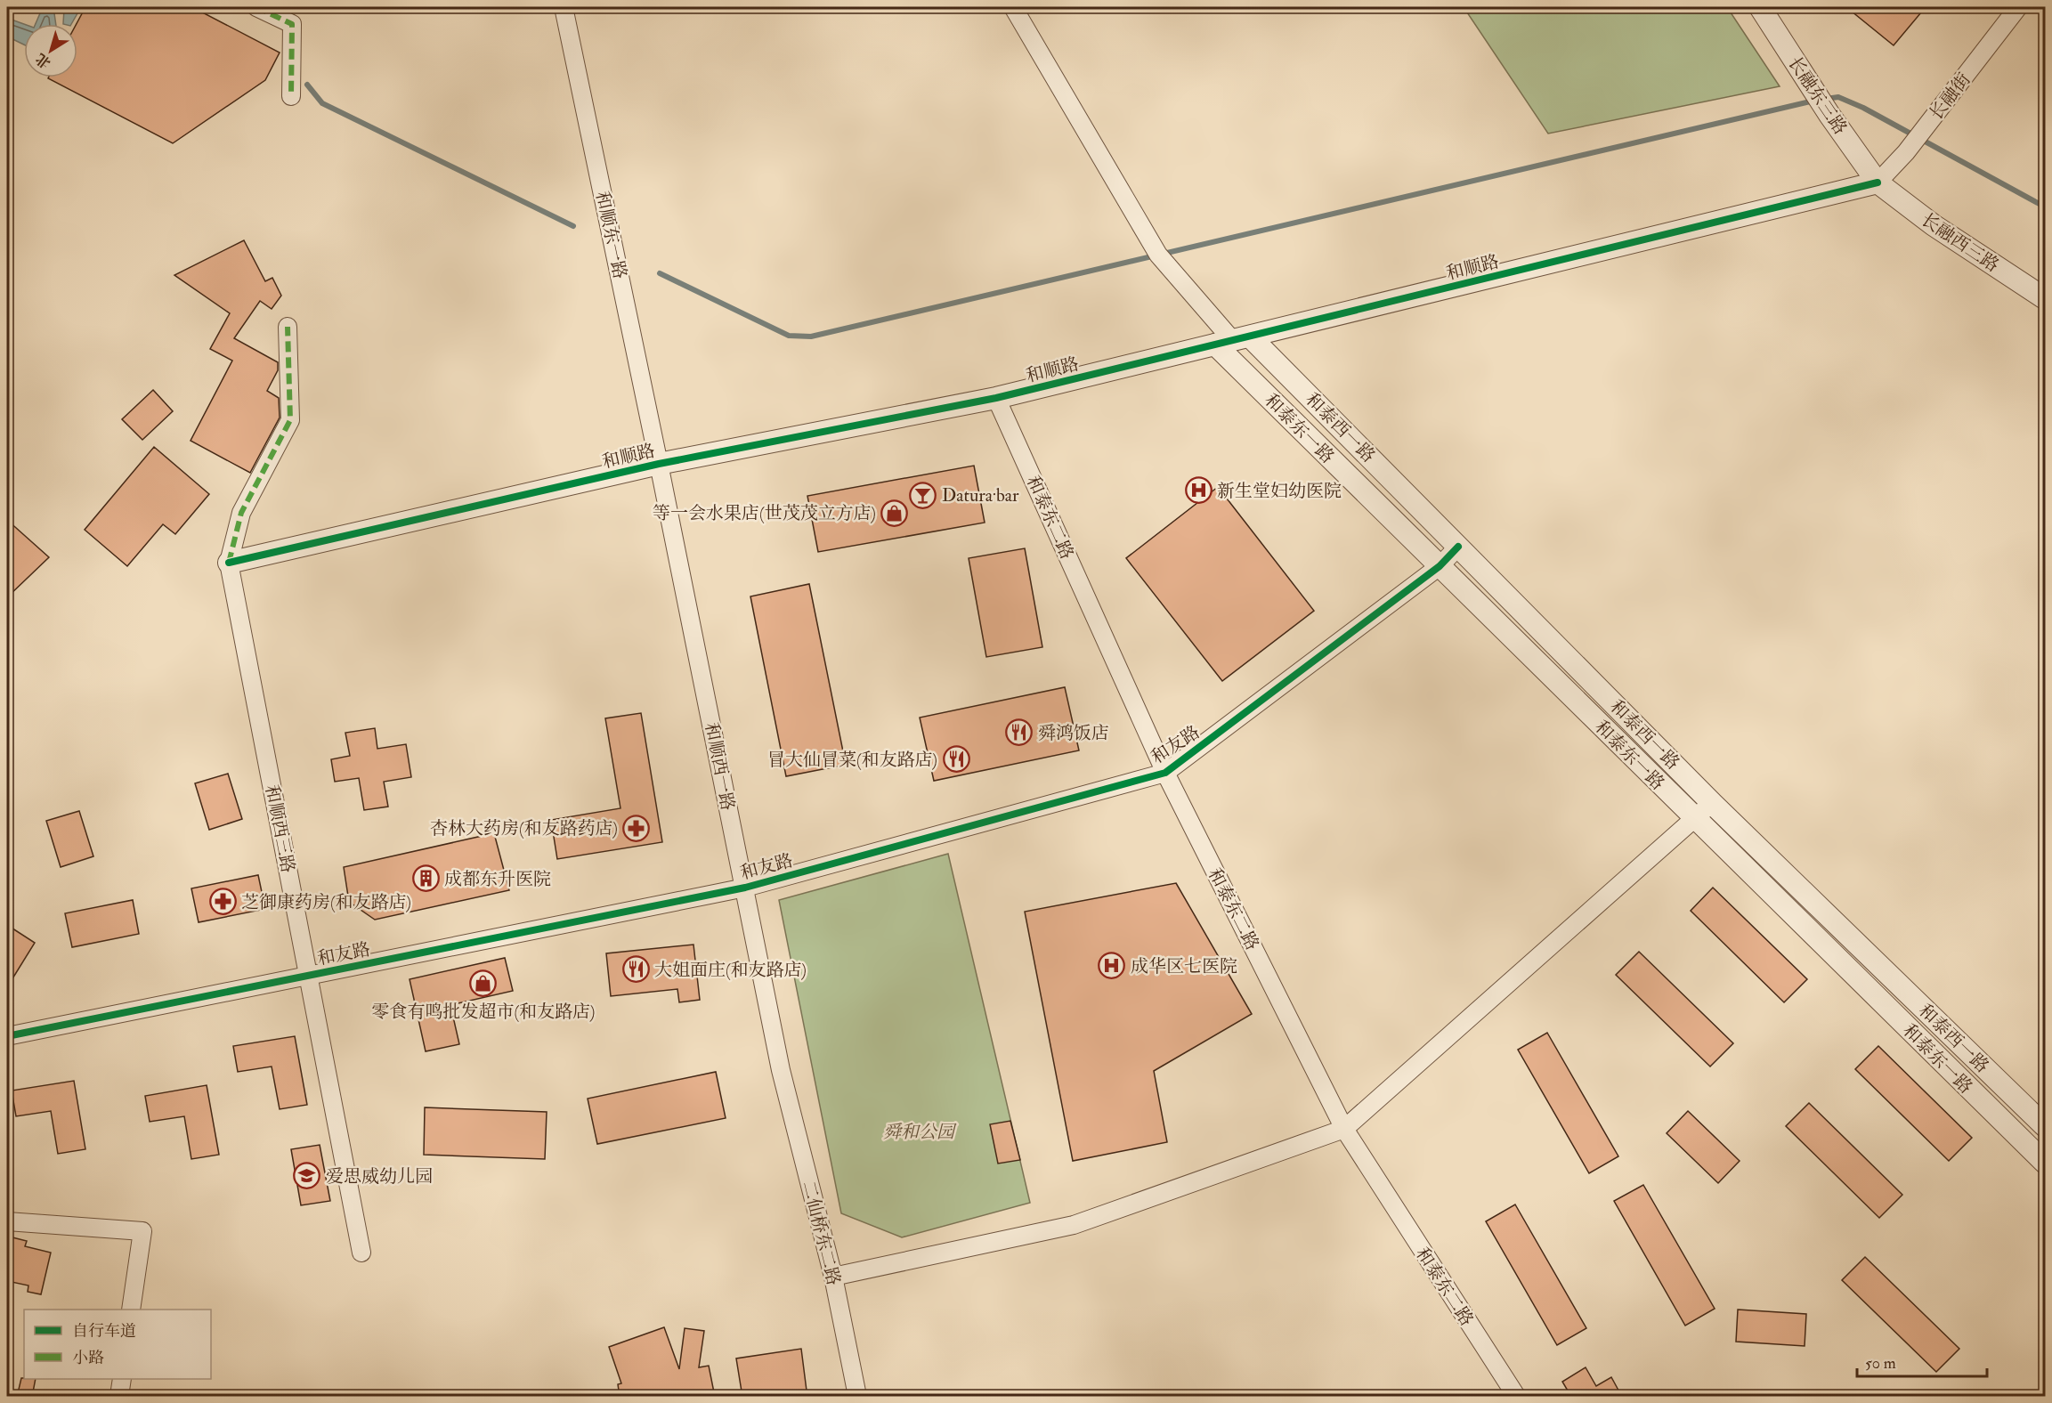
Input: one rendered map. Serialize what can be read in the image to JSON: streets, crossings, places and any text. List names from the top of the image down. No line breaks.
{"streets":{"street":["长融东三路","长融街","和顺东一路","长融西三路","和顺路","和泰西一路","和泰东一路","和泰东二路","和友路","和顺西一路","和顺西三路","二仙桥东二路"]},"crossings":[["长融东三路","长融街"],["长融东三路","长融西三路"],["长融东三路","和顺路"],["长融街","长融西三路"],["长融街","和顺路"],["和顺东一路","和顺路"],["和顺东一路","和顺西一路"],["长融西三路","和顺路"],["和顺路","和泰西一路"],["和顺路","和泰东一路"],["和顺路","和泰东二路"],["和顺路","和顺西一路"],["和顺路","和顺西三路"],["和泰西一路","和泰东一路"],["和泰西一路","和友路"],["和泰东一路","和友路"],["和泰东二路","和友路"],["和友路","和顺西一路"],["和友路","和顺西三路"],["和顺西一路","二仙桥东二路"]],"parks":["舜和公园"],"places":{"hospital":["新生堂妇幼医院","成华区七医院"],"bar":["Datura·bar"],"shop":["等一会水果店(世茂茂立方店)","零食有鸣批发超市(和友路店)"],"restaurant":["舜鸿饭店","冒大仙冒菜(和友路店)","大姐面庄(和友路店)"],"pharmacy":["杏林大药房(和友路药店)","芝御康药房(和友路店)"],"building":["成都东升医院"],"school or university":["爱思威幼儿园"]},"legend":["自行车道","小路"],"scale_bar":"50 m","north":"bottom left"}
